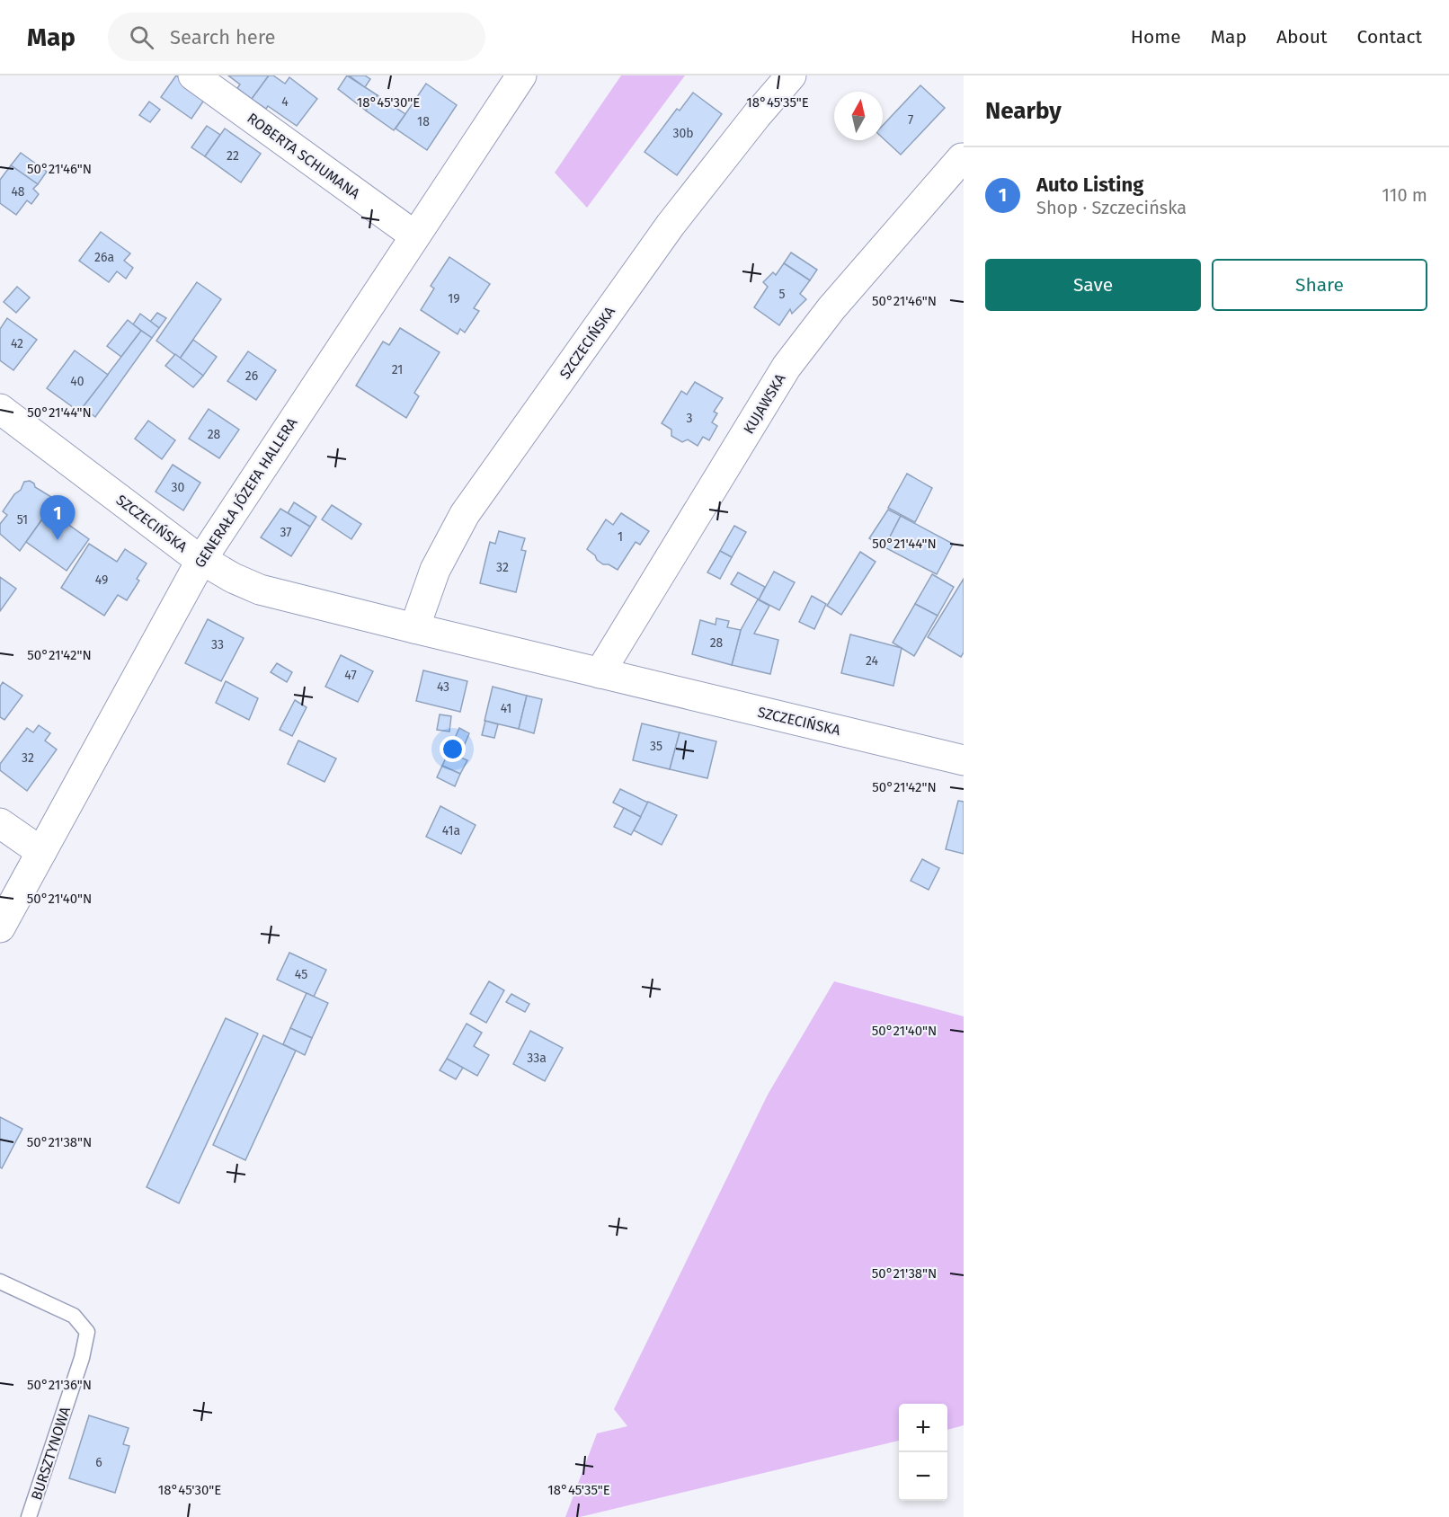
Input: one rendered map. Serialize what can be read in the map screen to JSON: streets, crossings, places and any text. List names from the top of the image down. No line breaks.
{"streets":{"street":["ROBERTA SCHUMANA","SZCZECIŃSKA","KUJAWSKA","GENERAŁA JÓZEFA HALLERA"],"lane":["BURSZTYNOWA"]},"crossings":[["ROBERTA SCHUMANA","GENERAŁA JÓZEFA HALLERA"],["SZCZECIŃSKA","KUJAWSKA"],["SZCZECIŃSKA","GENERAŁA JÓZEFA HALLERA"]],"house_numbers":["4","7","18","30b","22","48","26a","5","19","42","21","26","40","3","28","30","51","37","1","32","49","28","33","24","47","43","41","35","32","41a","45","33a","6"],"north":"top","page":{"header":"Map","search":"Search here","nav":["Home","Map","About","Contact"],"heading":"Nearby","list":[{"mark":"1","name":"Auto Listing","note":"Shop · Szczecińska","value":"110 m"}],"buttons":["Save","Share"],"pins":"1","map_buttons":["+","−"]},"coordinates":["18°45'30\"E","18°45'35\"E","50°21'46\"N","50°21'44\"N","50°21'42\"N","50°21'40\"N","50°21'38\"N","50°21'36\"N"]}
